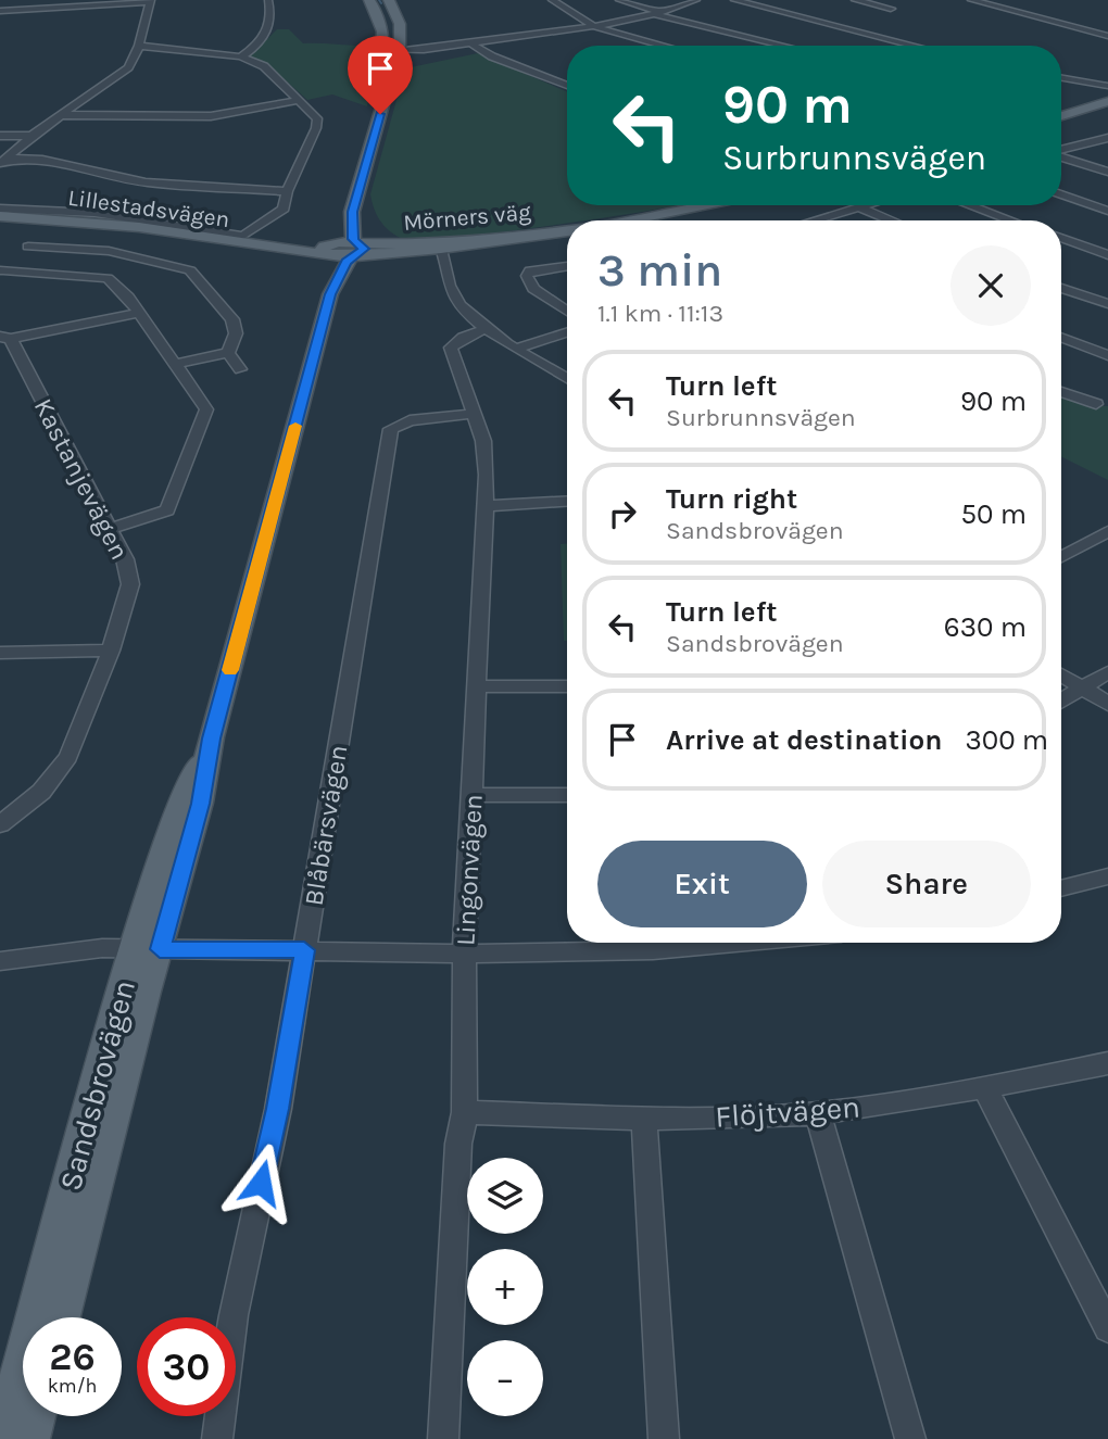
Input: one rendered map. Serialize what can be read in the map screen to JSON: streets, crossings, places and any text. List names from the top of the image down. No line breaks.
{"streets":{"main road":["Lillestadsvägen","Mörners väg","Sandsbrovägen"],"street":["Kastanjevägen","Blåbärsvägen","Lingonvägen","Flöjtvägen"]},"crossings":[["Lillestadsvägen","Mörners väg"],["Lillestadsvägen","Sandsbrovägen"],["Mörners väg","Sandsbrovägen"],["Blåbärsvägen","Lingonvägen"],["Lingonvägen","Flöjtvägen"]],"page":{"turn":["90 m","Surbrunnsvägen"],"heading":["3 min","1.1 km · 11:13"],"list":[{"name":"Turn left","note":"Surbrunnsvägen","value":"90 m"},{"name":"Turn right","note":"Sandsbrovägen","value":"50 m"},{"name":"Turn left","note":"Sandsbrovägen","value":"630 m"},{"name":"Arrive at destination","value":"300 m"}],"buttons":["Exit","Share"],"map_buttons":["+","−"],"speed":"26 km/h","limit":"30"}}
